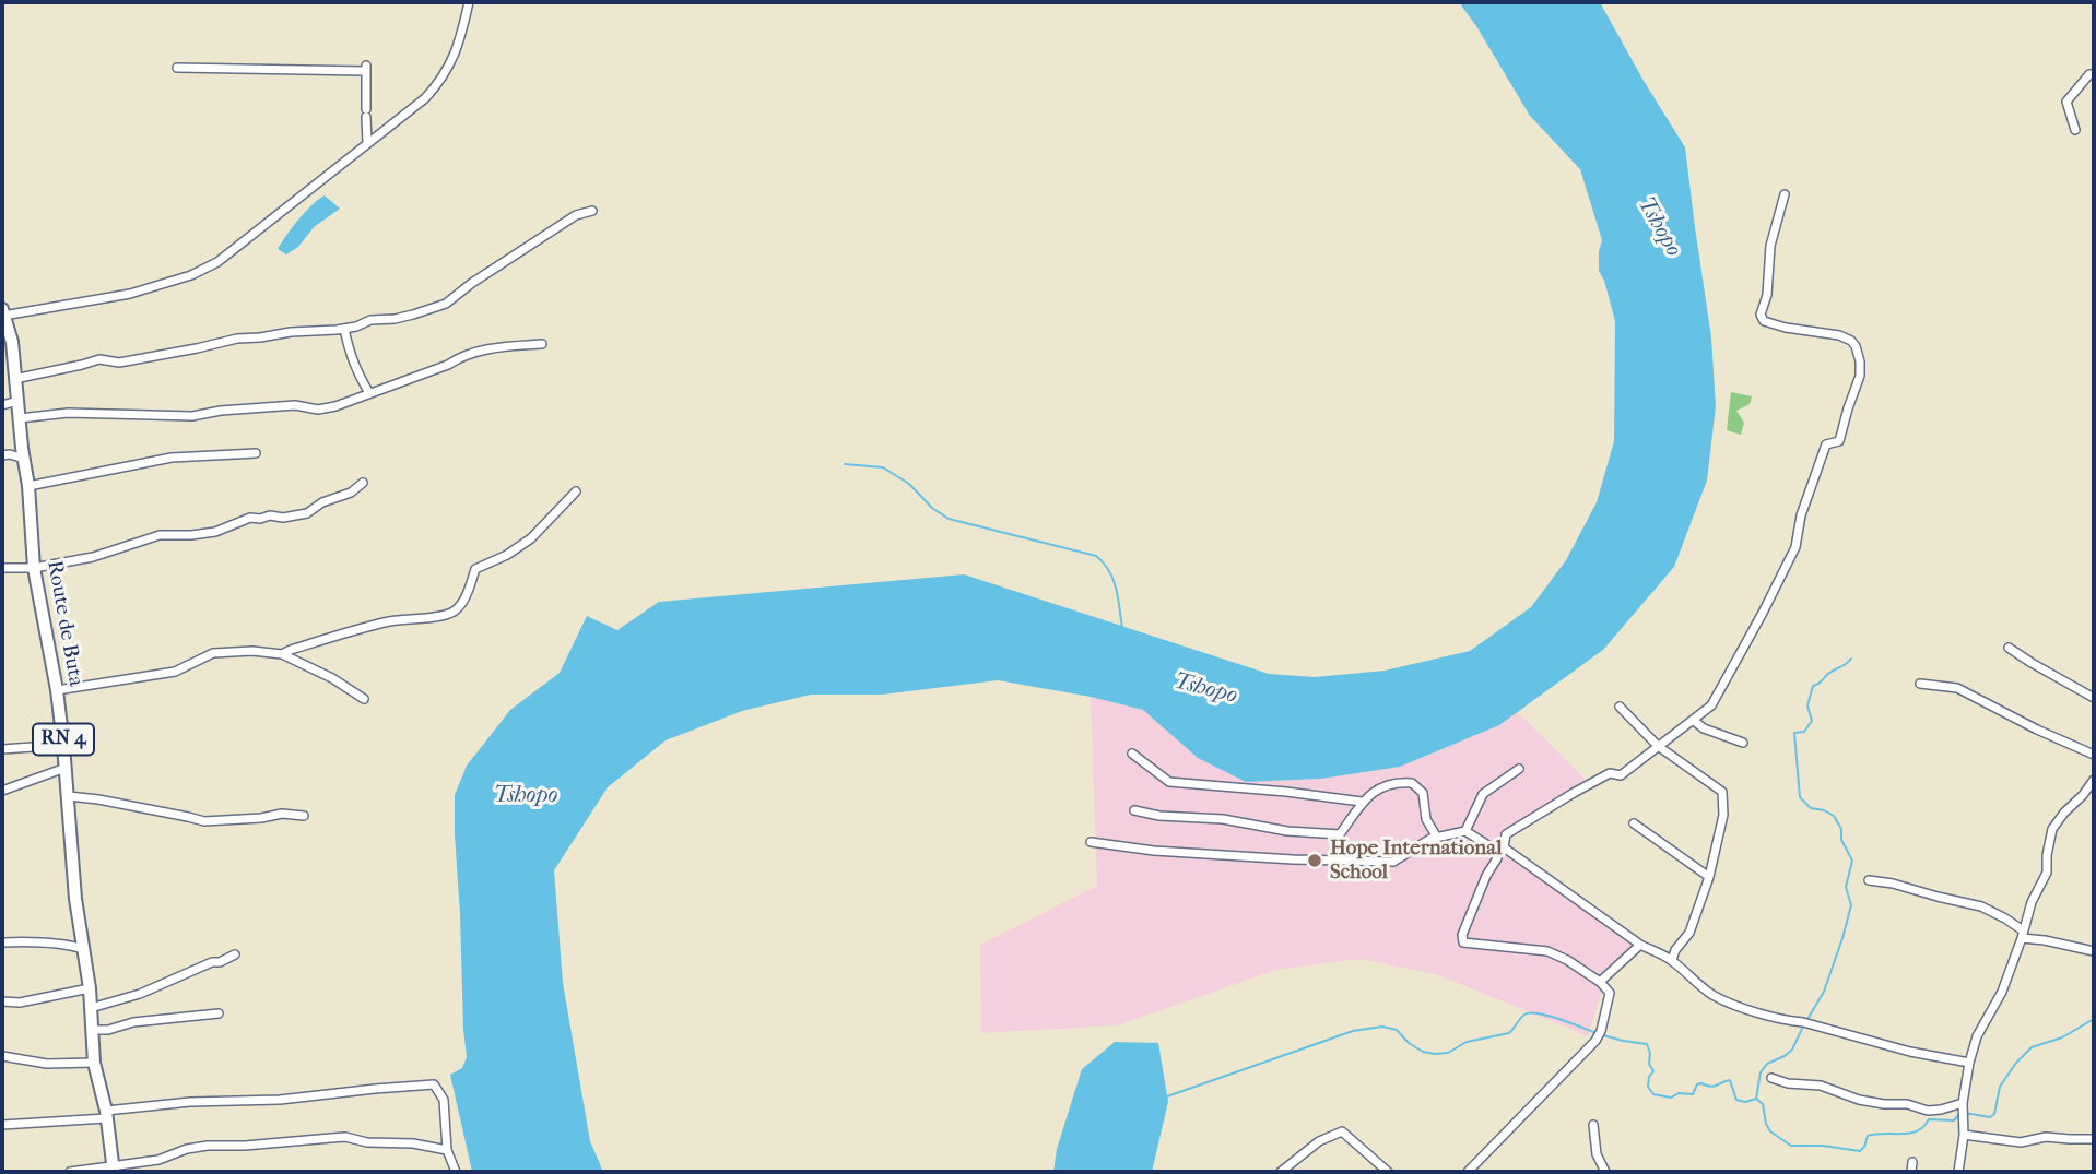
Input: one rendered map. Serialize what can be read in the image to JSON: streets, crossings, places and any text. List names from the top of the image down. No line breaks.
{"streets":{"highway":["Route de Buta","RN 4"]},"water":["Tshopo"],"places":["Hope International School"]}
